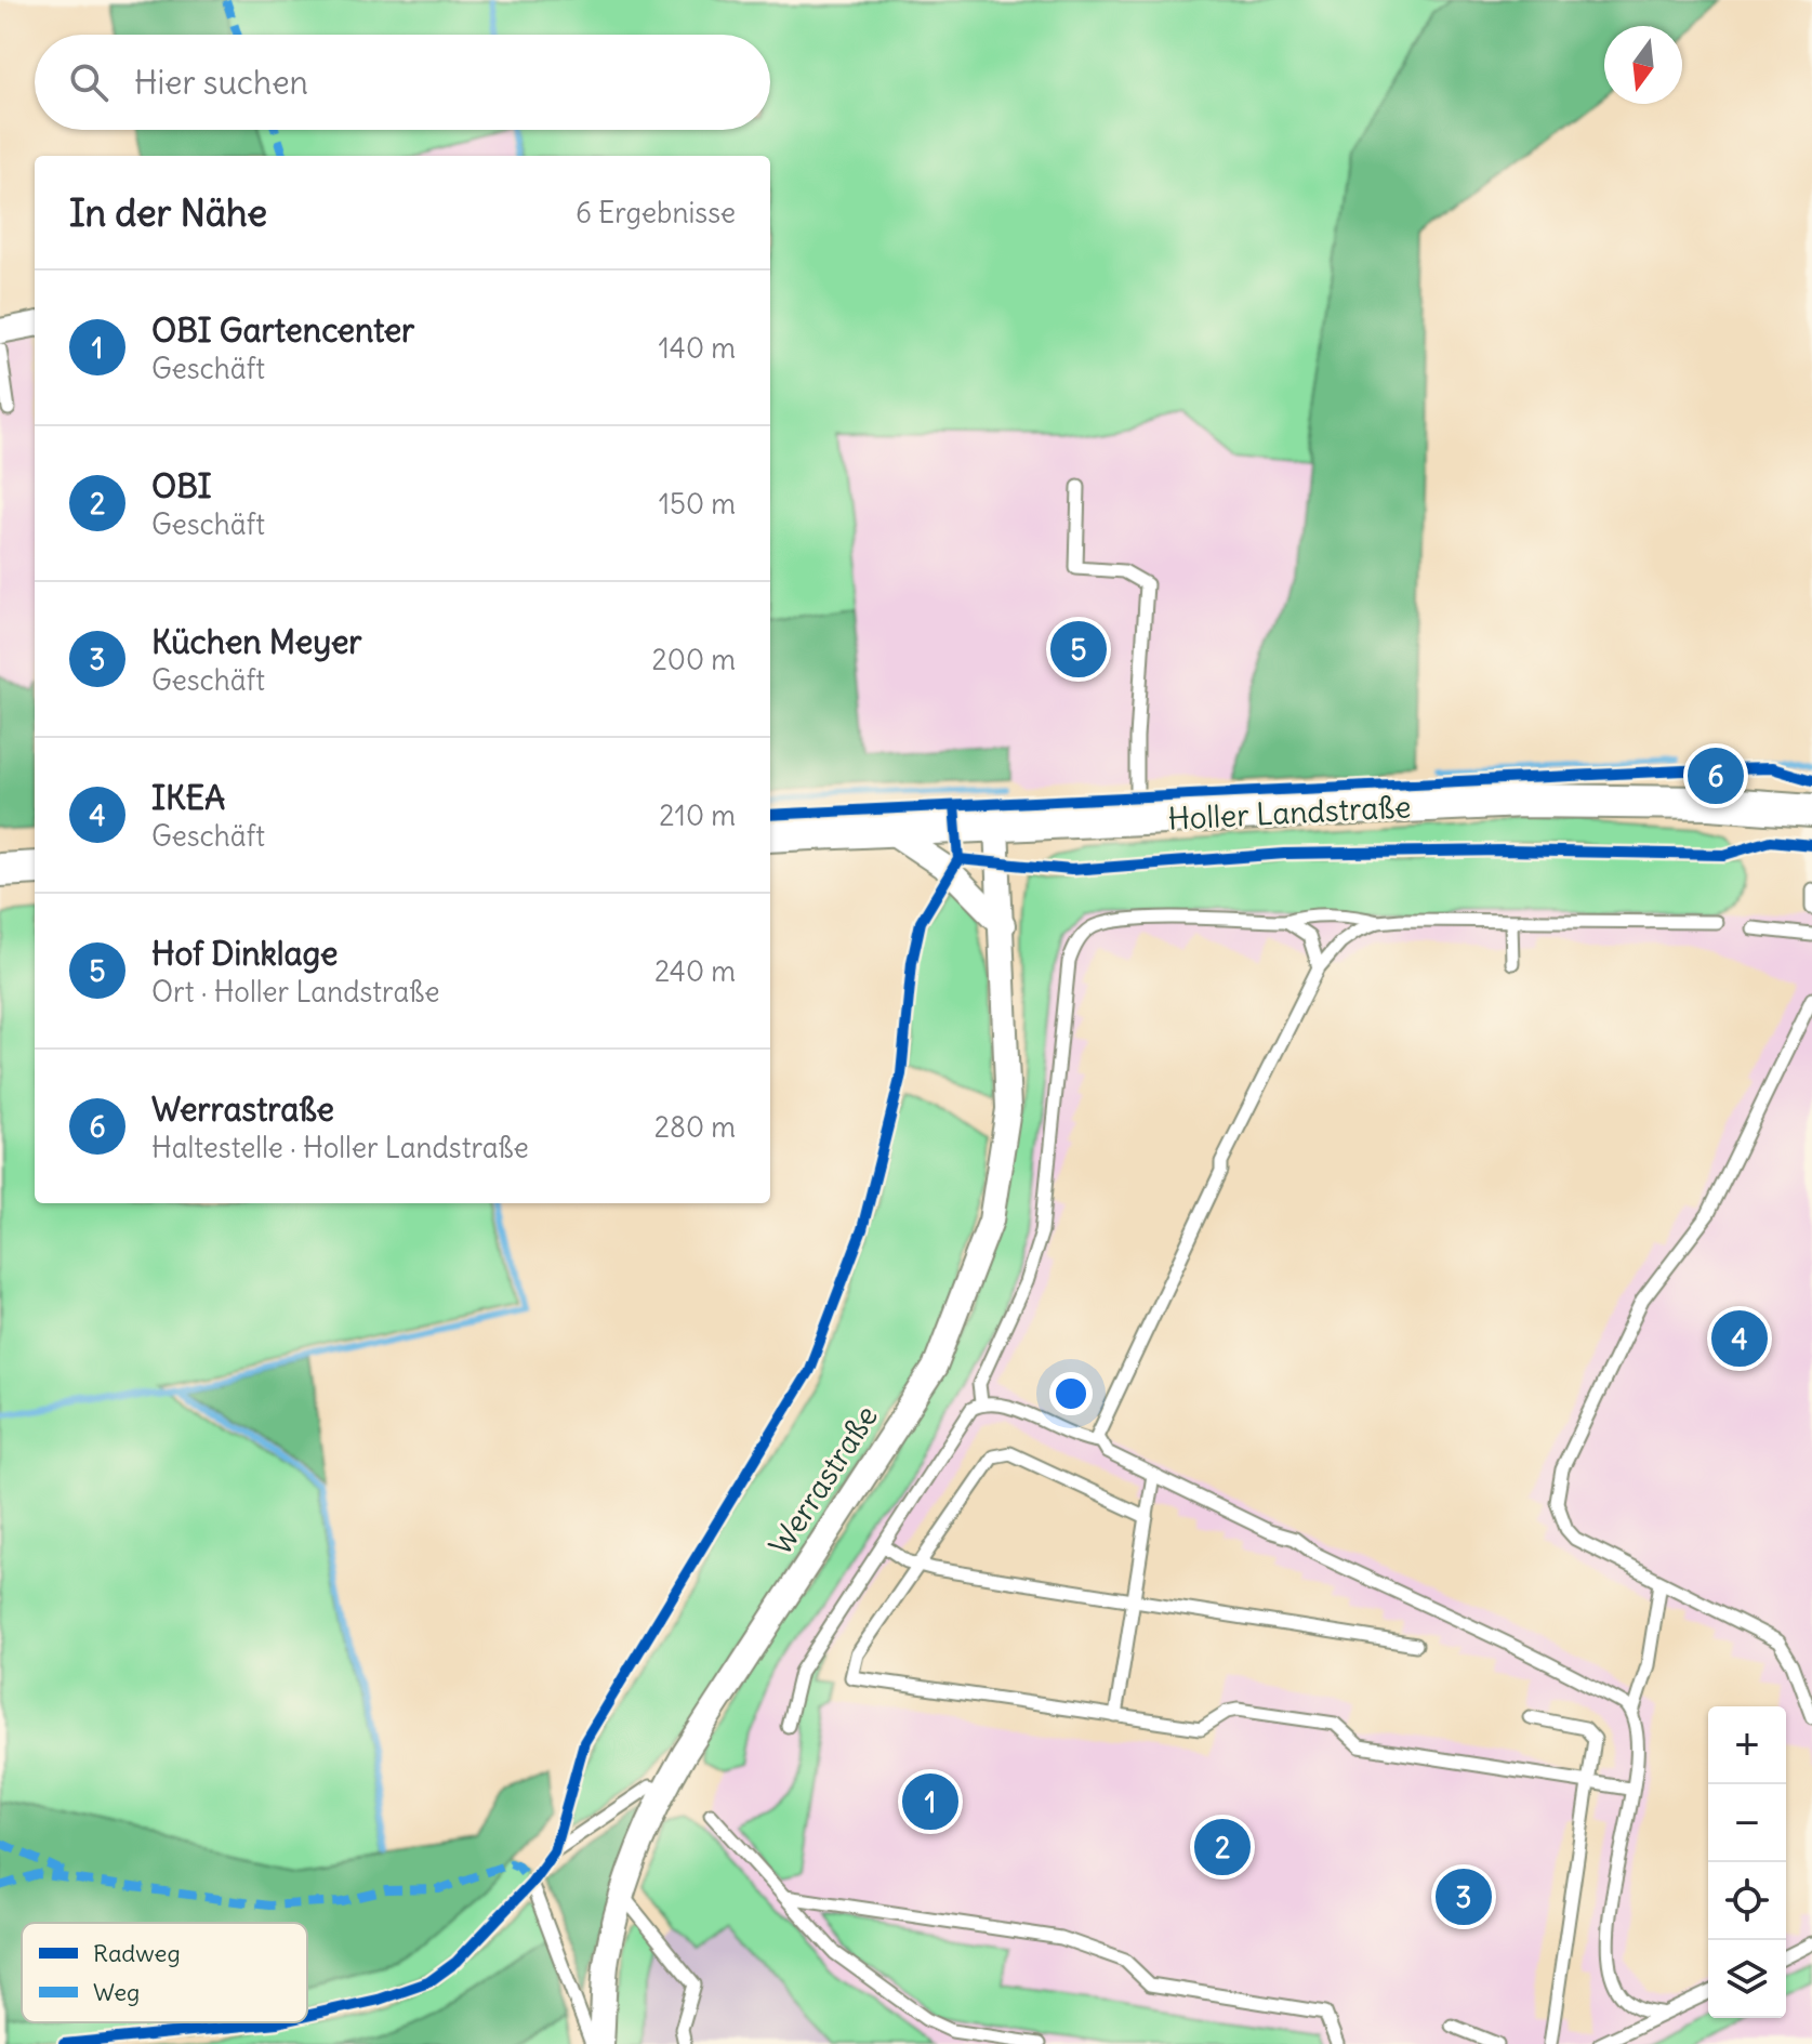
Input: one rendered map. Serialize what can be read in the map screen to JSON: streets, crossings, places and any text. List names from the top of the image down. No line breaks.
{"streets":{"main road":["Holler Landstraße"],"street":["Werrastraße"]},"crossings":[["Holler Landstraße","Werrastraße"]],"legend":["Radweg","Weg"],"north":"bottom","page":{"search":"Hier suchen","heading":["In der Nähe","6 Ergebnisse"],"list":[{"mark":"1","name":"OBI Gartencenter","note":"Geschäft","value":"140 m"},{"mark":"2","name":"OBI","note":"Geschäft","value":"150 m"},{"mark":"3","name":"Küchen Meyer","note":"Geschäft","value":"200 m"},{"mark":"4","name":"IKEA","note":"Geschäft","value":"210 m"},{"mark":"5","name":"Hof Dinklage","note":"Ort · Holler Landstraße","value":"240 m"},{"mark":"6","name":"Werrastraße","note":"Haltestelle · Holler Landstraße","value":"280 m"}],"pins":["5","6","4","1","2","3"],"map_buttons":["+","−"]}}
